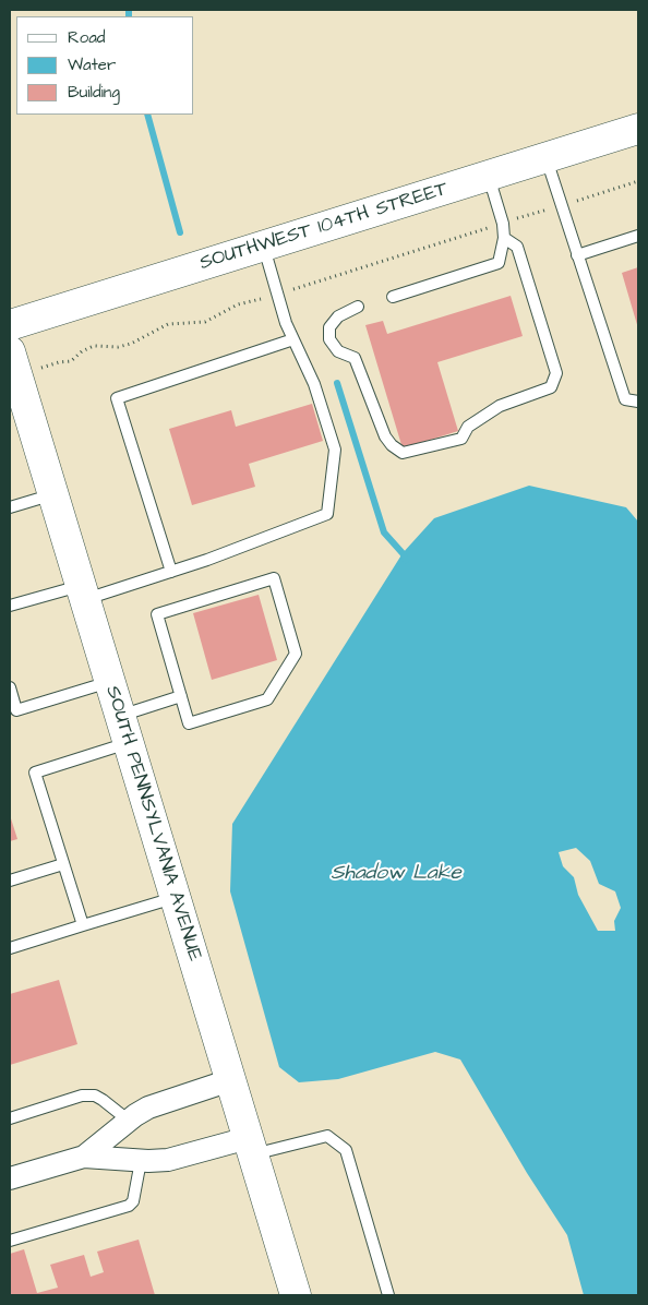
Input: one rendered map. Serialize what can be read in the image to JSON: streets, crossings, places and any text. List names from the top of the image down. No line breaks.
{"streets":{"main road":["SOUTHWEST 104TH STREET","SOUTH PENNSYLVANIA AVENUE"]},"water":["Shadow Lake"],"legend":["Road","Water","Building"]}
